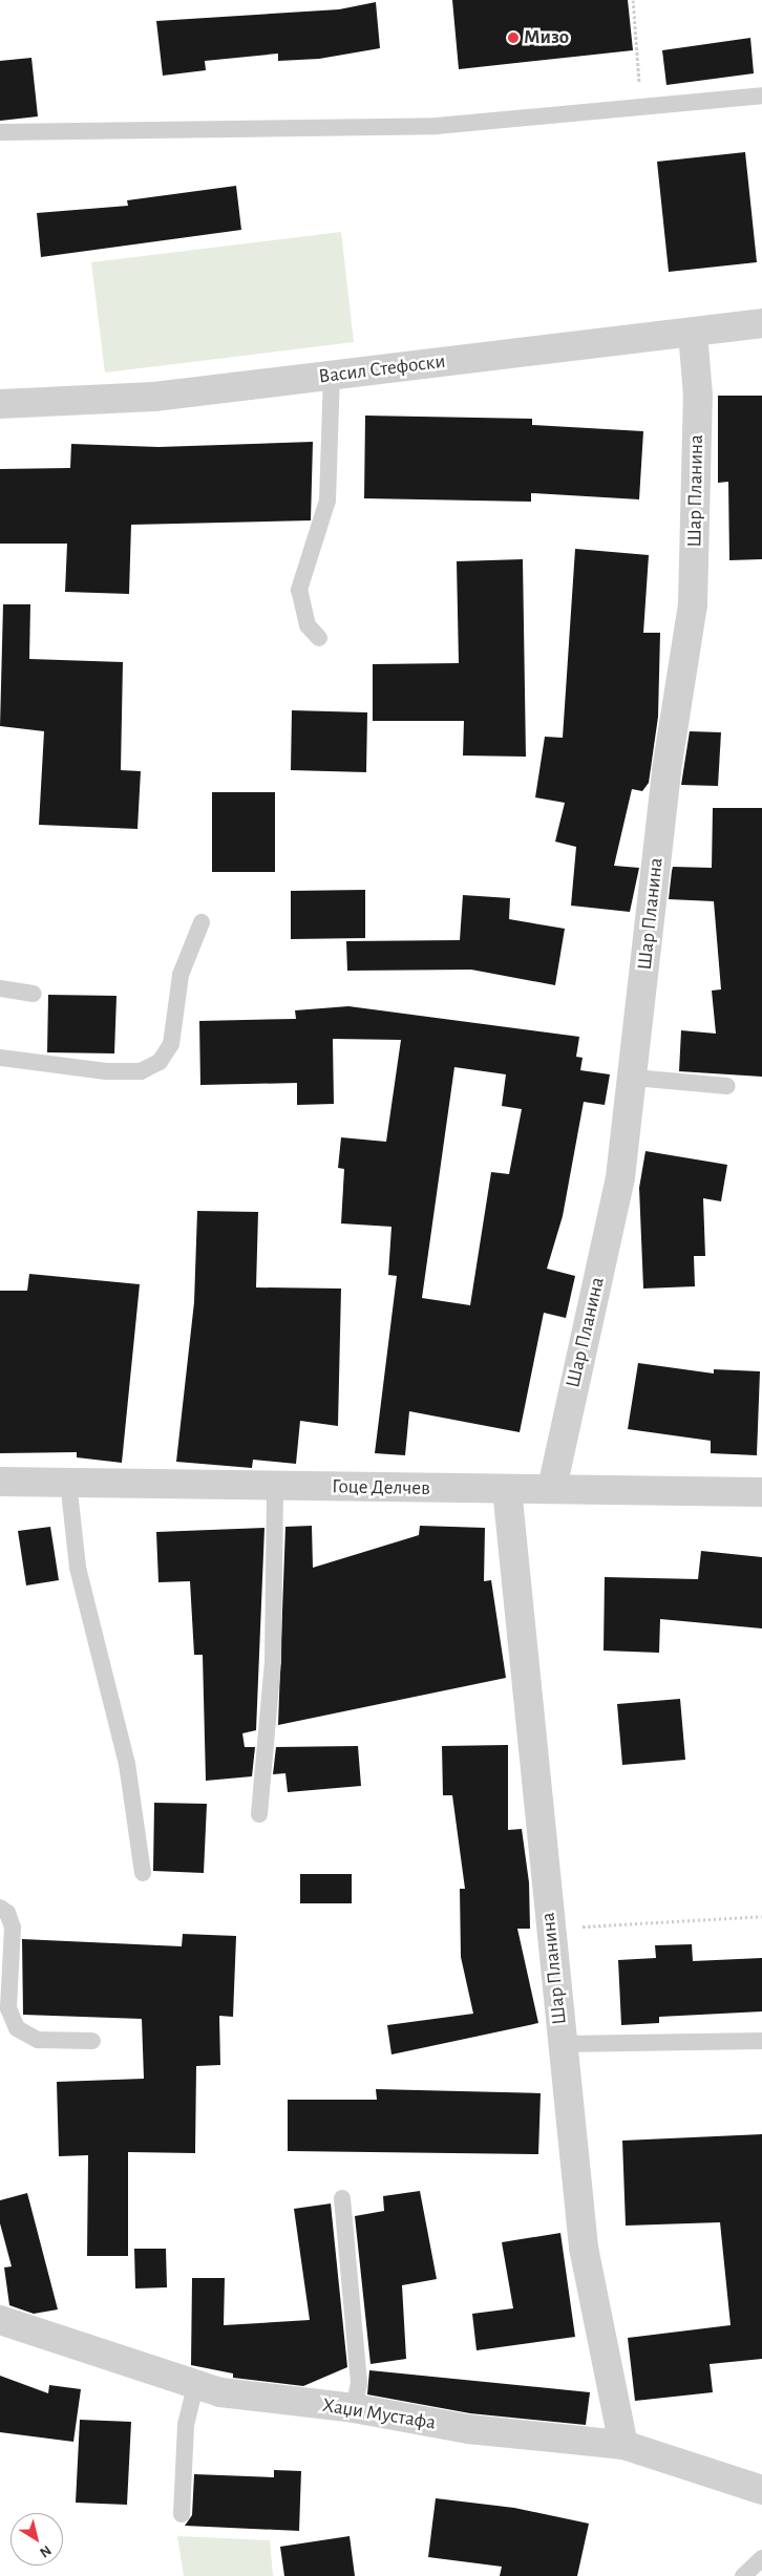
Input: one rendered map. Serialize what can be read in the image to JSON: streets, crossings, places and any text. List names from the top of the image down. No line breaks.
{"streets":{"street":["Васил Стефоски","Шар Планина","Гоце Делчев","Хаџи Мустафа"]},"crossings":[["Васил Стефоски","Шар Планина"],["Шар Планина","Гоце Делчев"],["Шар Планина","Хаџи Мустафа"]],"places":["Мизо"],"north":"bottom right"}
